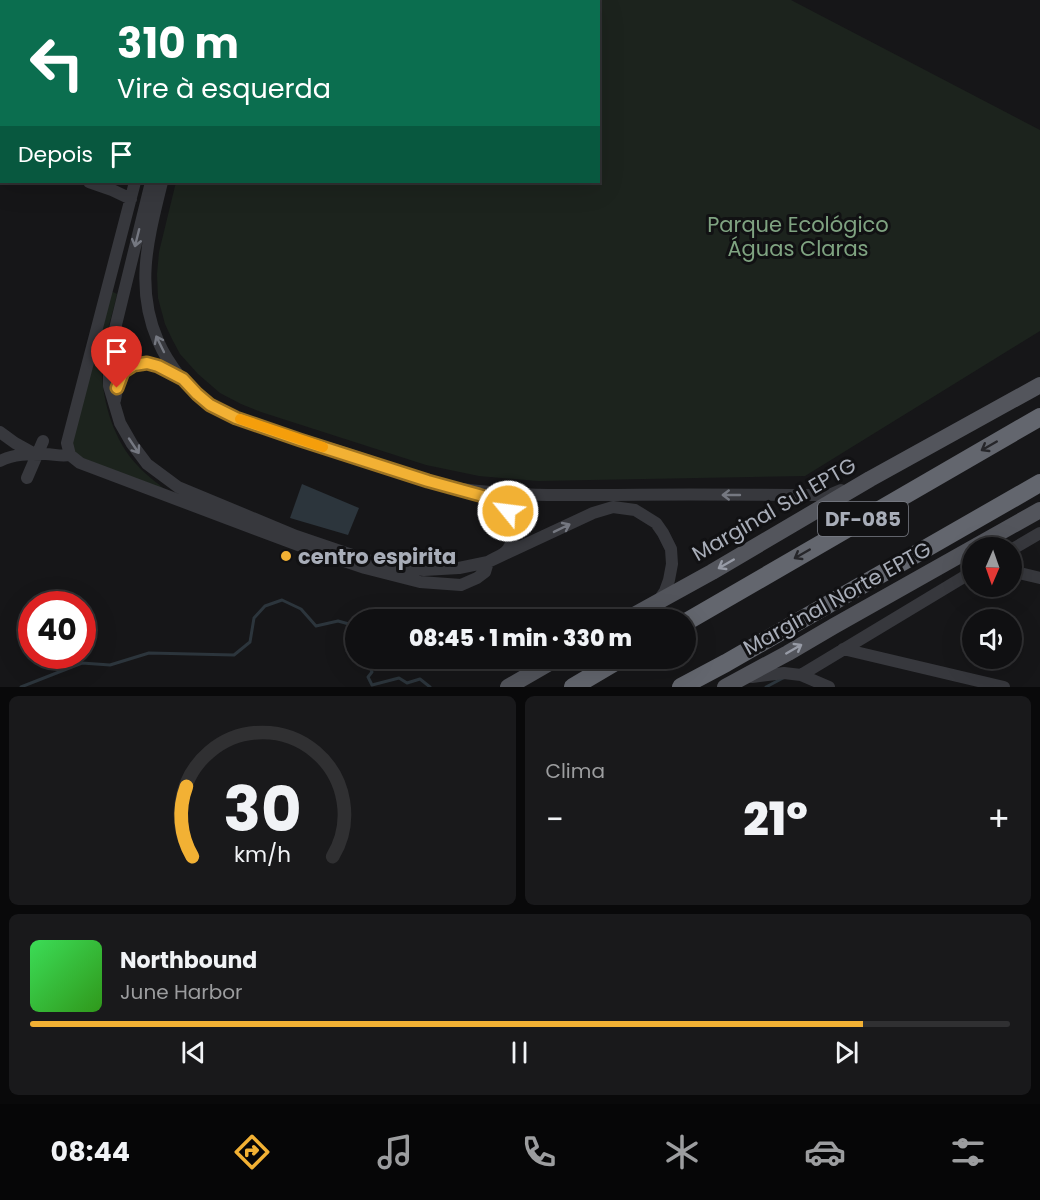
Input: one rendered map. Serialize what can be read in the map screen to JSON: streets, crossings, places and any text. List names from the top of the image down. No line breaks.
{"streets":{"highway":["DF-085"],"main road":["Marginal Sul EPTG","Marginal Norte EPTG"]},"one_way":["Marginal Sul EPTG","Marginal Norte EPTG"],"parks":["Parque Ecológico Águas Claras"],"places":["centro espirita"],"north":"bottom","page":{"turn":["310 m","Vire à esquerda"],"then":"Depois","limit":"40","trip":"08:45 · 1 min · 330 m","tile":"Clima","heat":["−","21°","+"],"song":["Northbound","June Harbor"],"tabs":"08:44","gauge":["30","km/h"]}}
